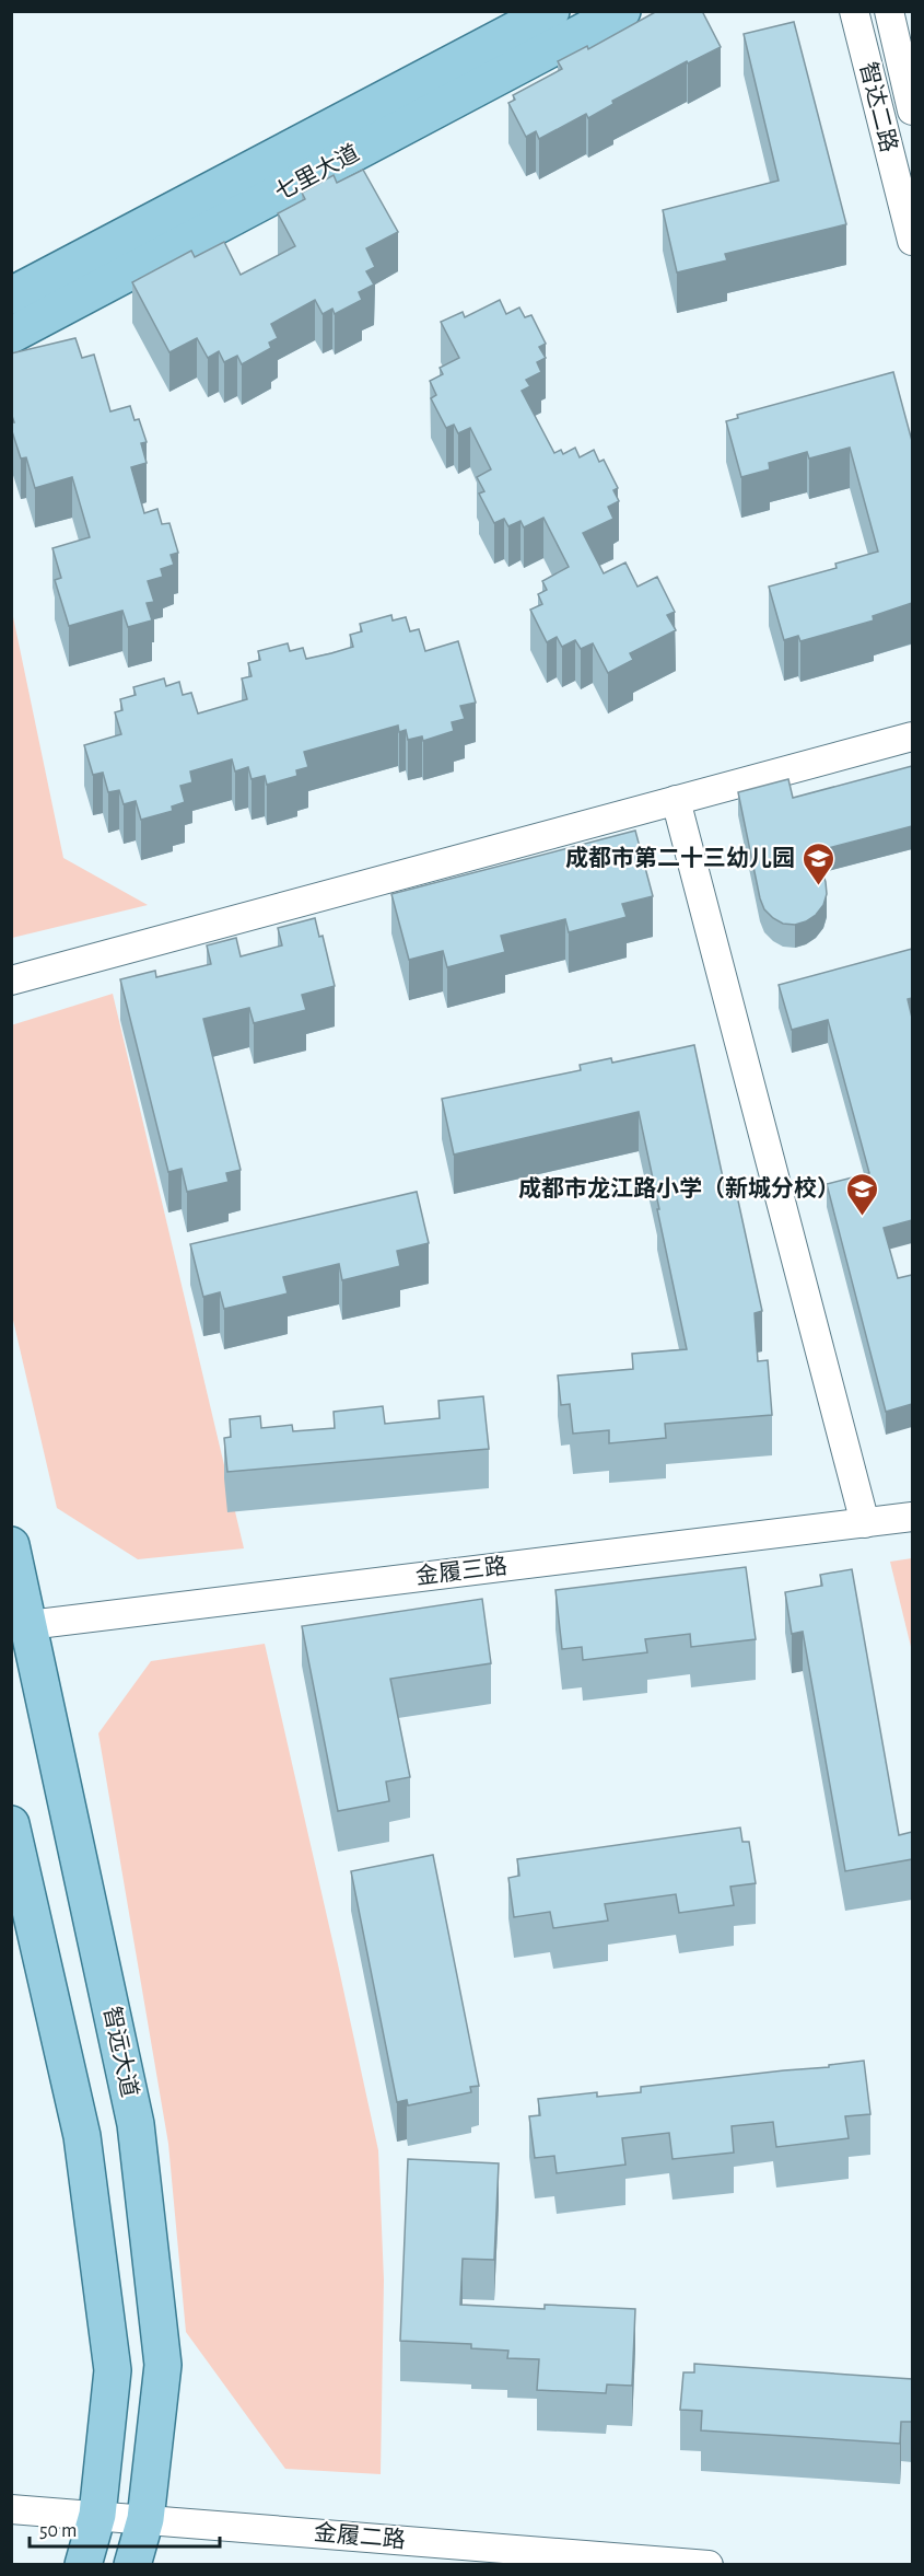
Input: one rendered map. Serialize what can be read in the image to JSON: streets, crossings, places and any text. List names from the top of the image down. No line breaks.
{"streets":{"main road":["七里大道","智远大道"],"street":["智达二路","金履三路","金履二路"]},"crossings":[["金履三路","智远大道"],["智远大道","金履二路"]],"places":{"school or university":["成都市第二十三幼儿园","成都市龙江路小学（新城分校）"]},"scale_bar":"50 m"}
